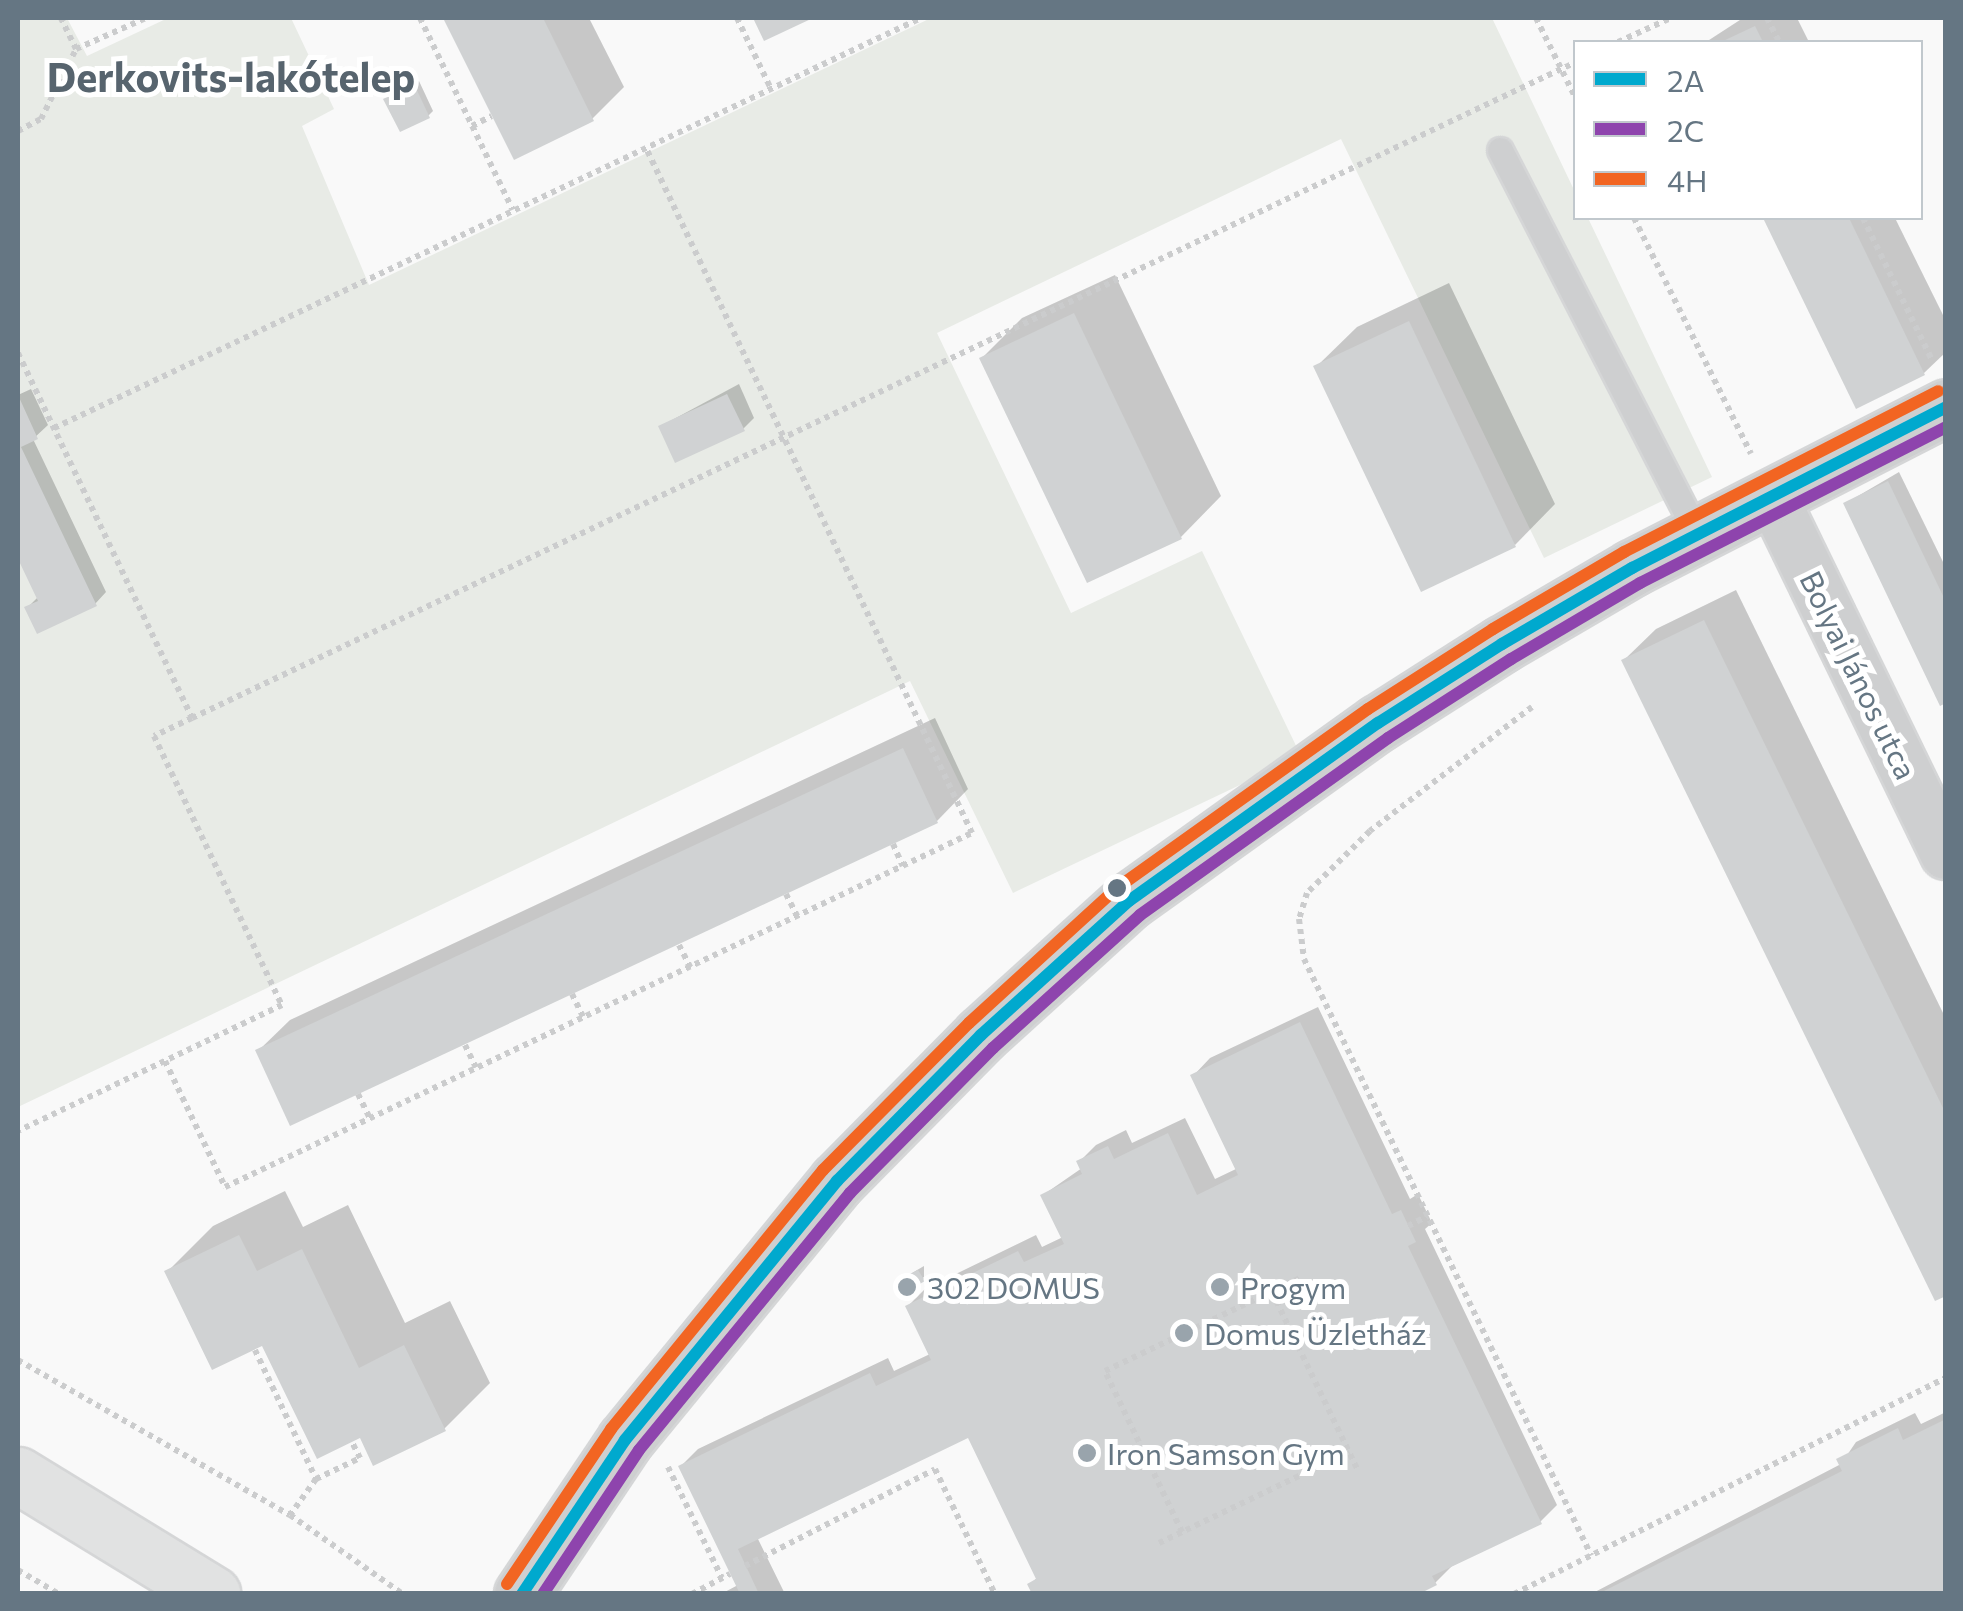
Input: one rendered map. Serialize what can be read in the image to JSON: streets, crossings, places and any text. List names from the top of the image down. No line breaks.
{"streets":{"street":["Bolyai János utca"]},"districts":["Derkovits-lakótelep"],"places":["302 DOMUS","Progym","Domus Üzletház","Iron Samson Gym"],"lines":["transit line 4H","transit line 2A","transit line 2C"],"legend":["2A","2C","4H"]}
